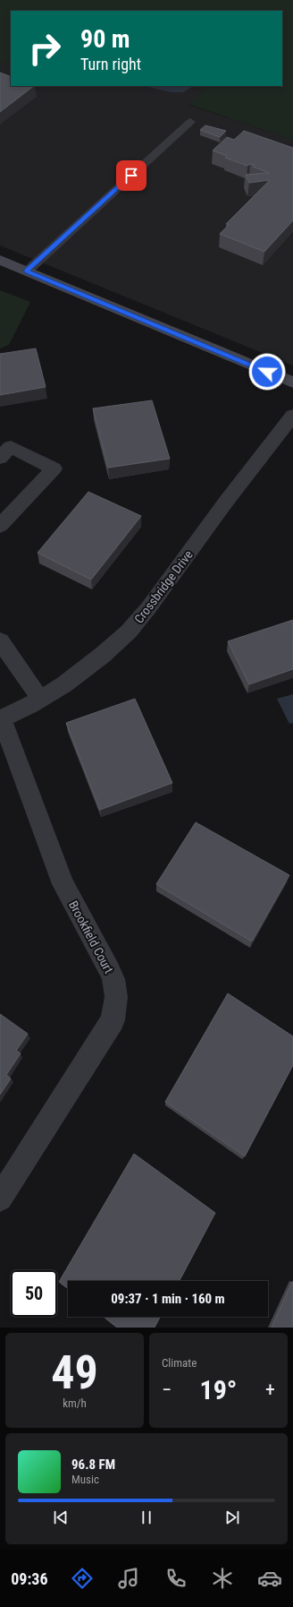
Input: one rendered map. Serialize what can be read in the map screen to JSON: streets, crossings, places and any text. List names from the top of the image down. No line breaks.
{"streets":{"street":["Crossbridge Drive","Brookfield Court"]},"crossings":[["Crossbridge Drive","Brookfield Court"]],"page":{"turn":["90 m","Turn right"],"limit":"50","trip":"09:37 · 1 min · 160 m","tile":[["49","km/h"],"Climate"],"heat":["−","19°","+"],"song":["96.8 FM","Music"],"tabs":"09:36"}}
